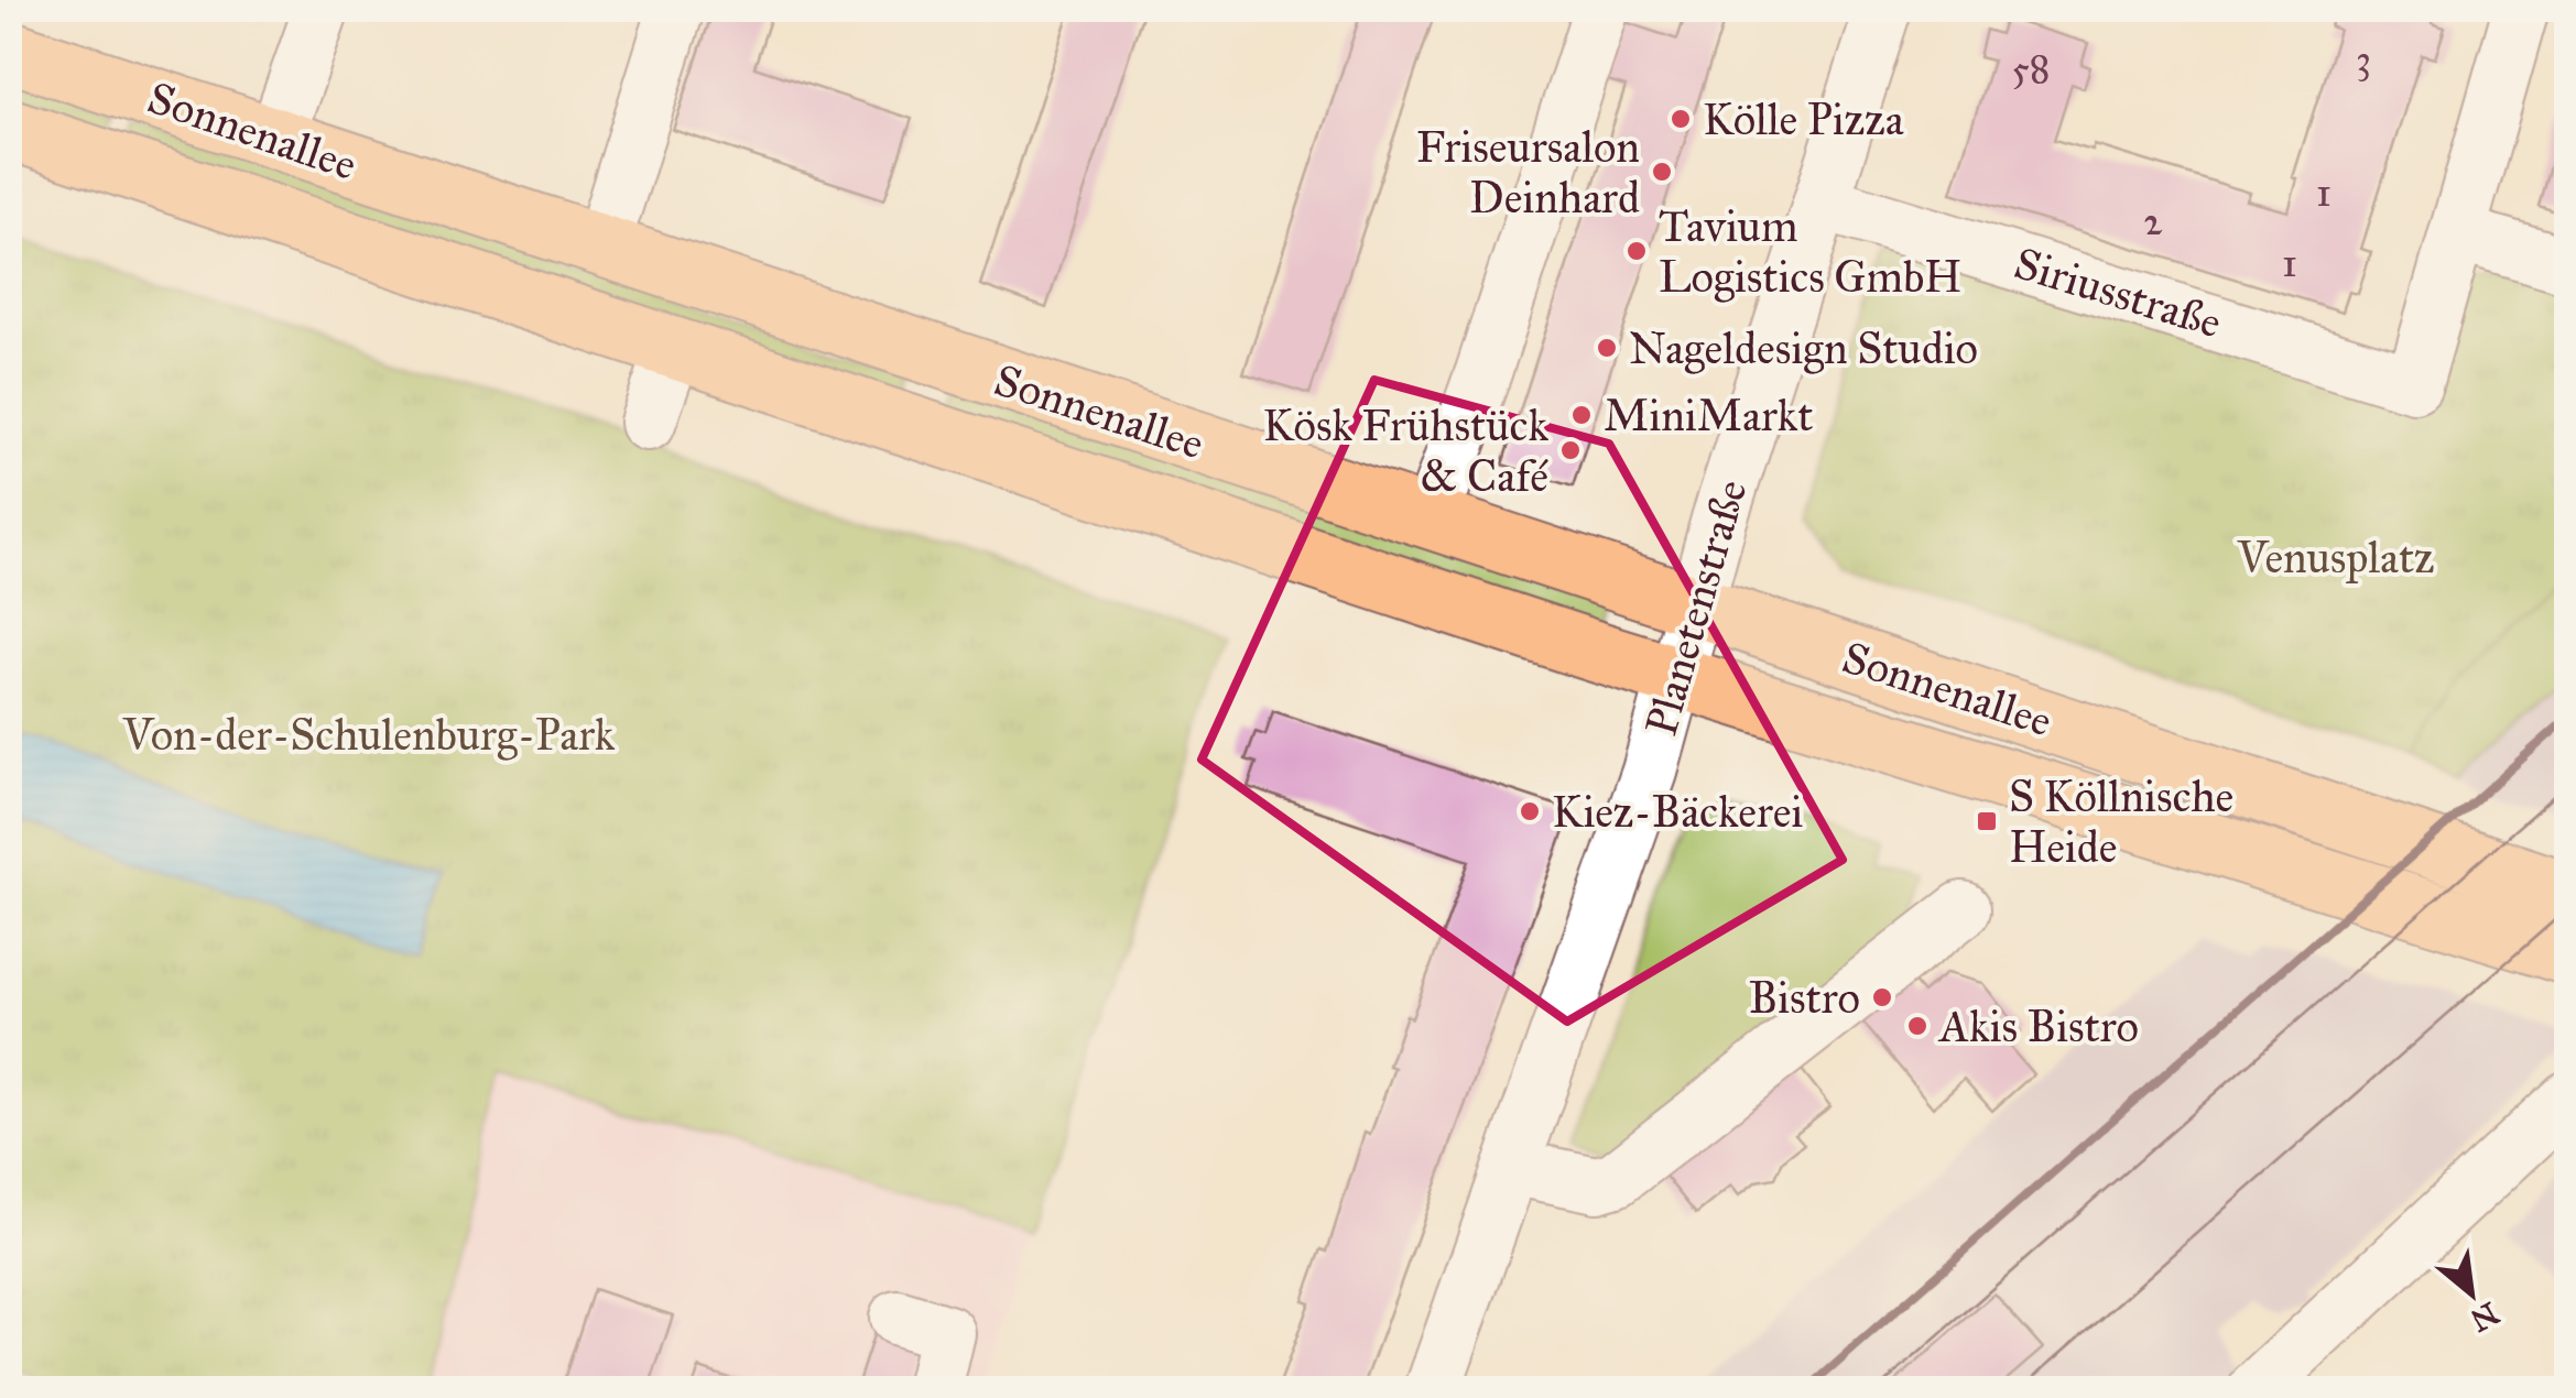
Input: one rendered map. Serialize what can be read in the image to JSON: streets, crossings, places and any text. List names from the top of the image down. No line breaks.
{"streets":{"main road":["Sonnenallee"],"street":["Siriusstraße","Planetenstraße"]},"crossings":[["Sonnenallee","Planetenstraße"],["Siriusstraße","Planetenstraße"]],"parks":["Venusplatz","Von-der-Schulenburg-Park"],"places":{"other":["Kölle Pizza","Friseursalon Deinhard","Tavium Logistics GmbH","Nageldesign Studio","MiniMarkt","Kösk Frühstück & Café","Kiez-Bäckerei","Bistro","Akis Bistro"],"transit":["S Köllnische Heide"]},"house_numbers":["3","58","1","2","1"],"north":"bottom right"}
